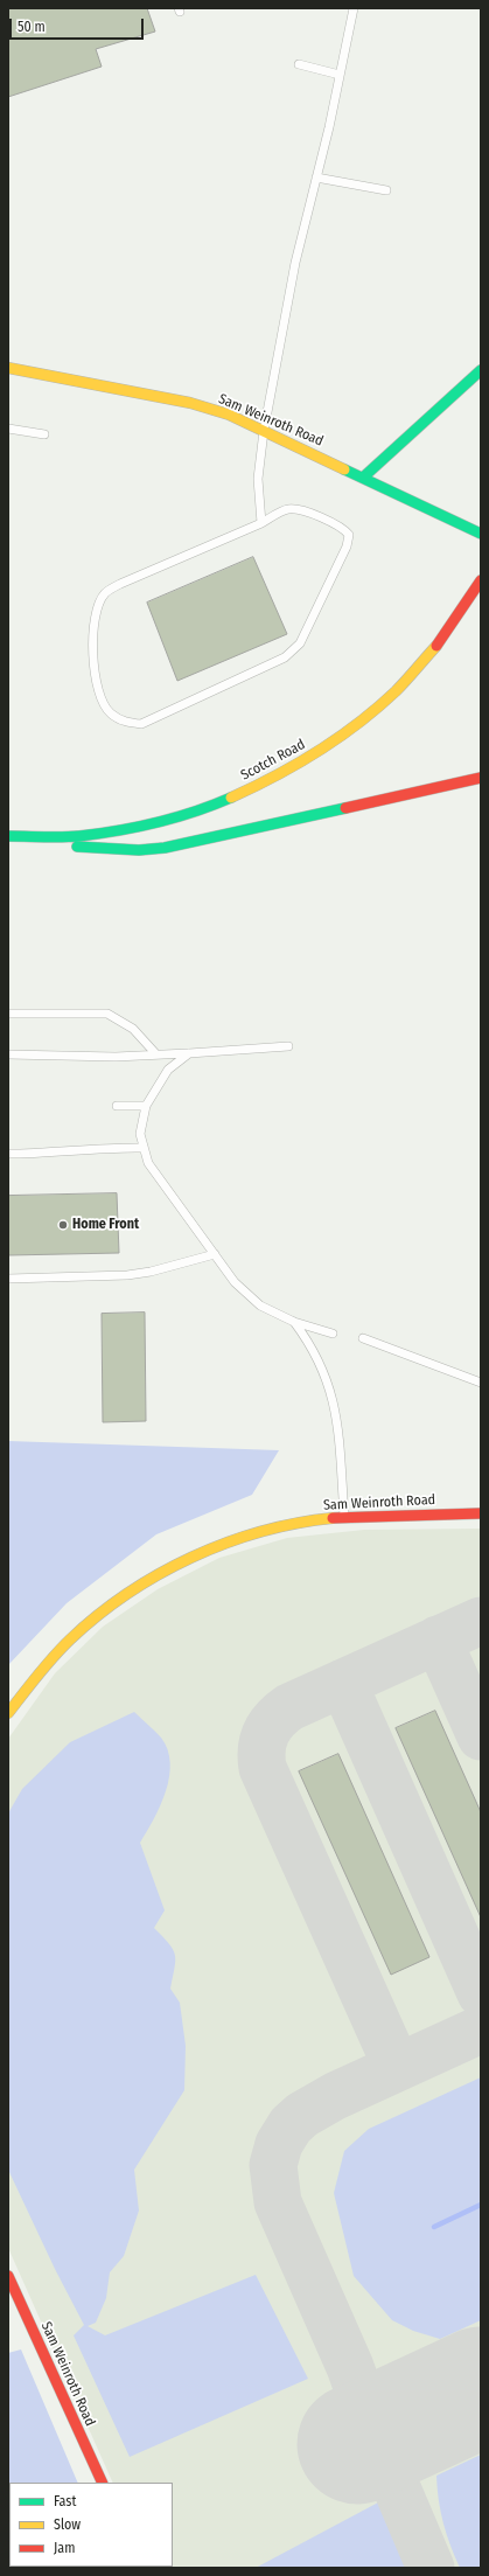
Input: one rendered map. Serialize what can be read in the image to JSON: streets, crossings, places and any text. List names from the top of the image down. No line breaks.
{"streets":{"street":["Sam Weinroth Road","Scotch Road"]},"places":["Home Front"],"legend":["Fast","Slow","Jam"],"scale_bar":"50 m"}
